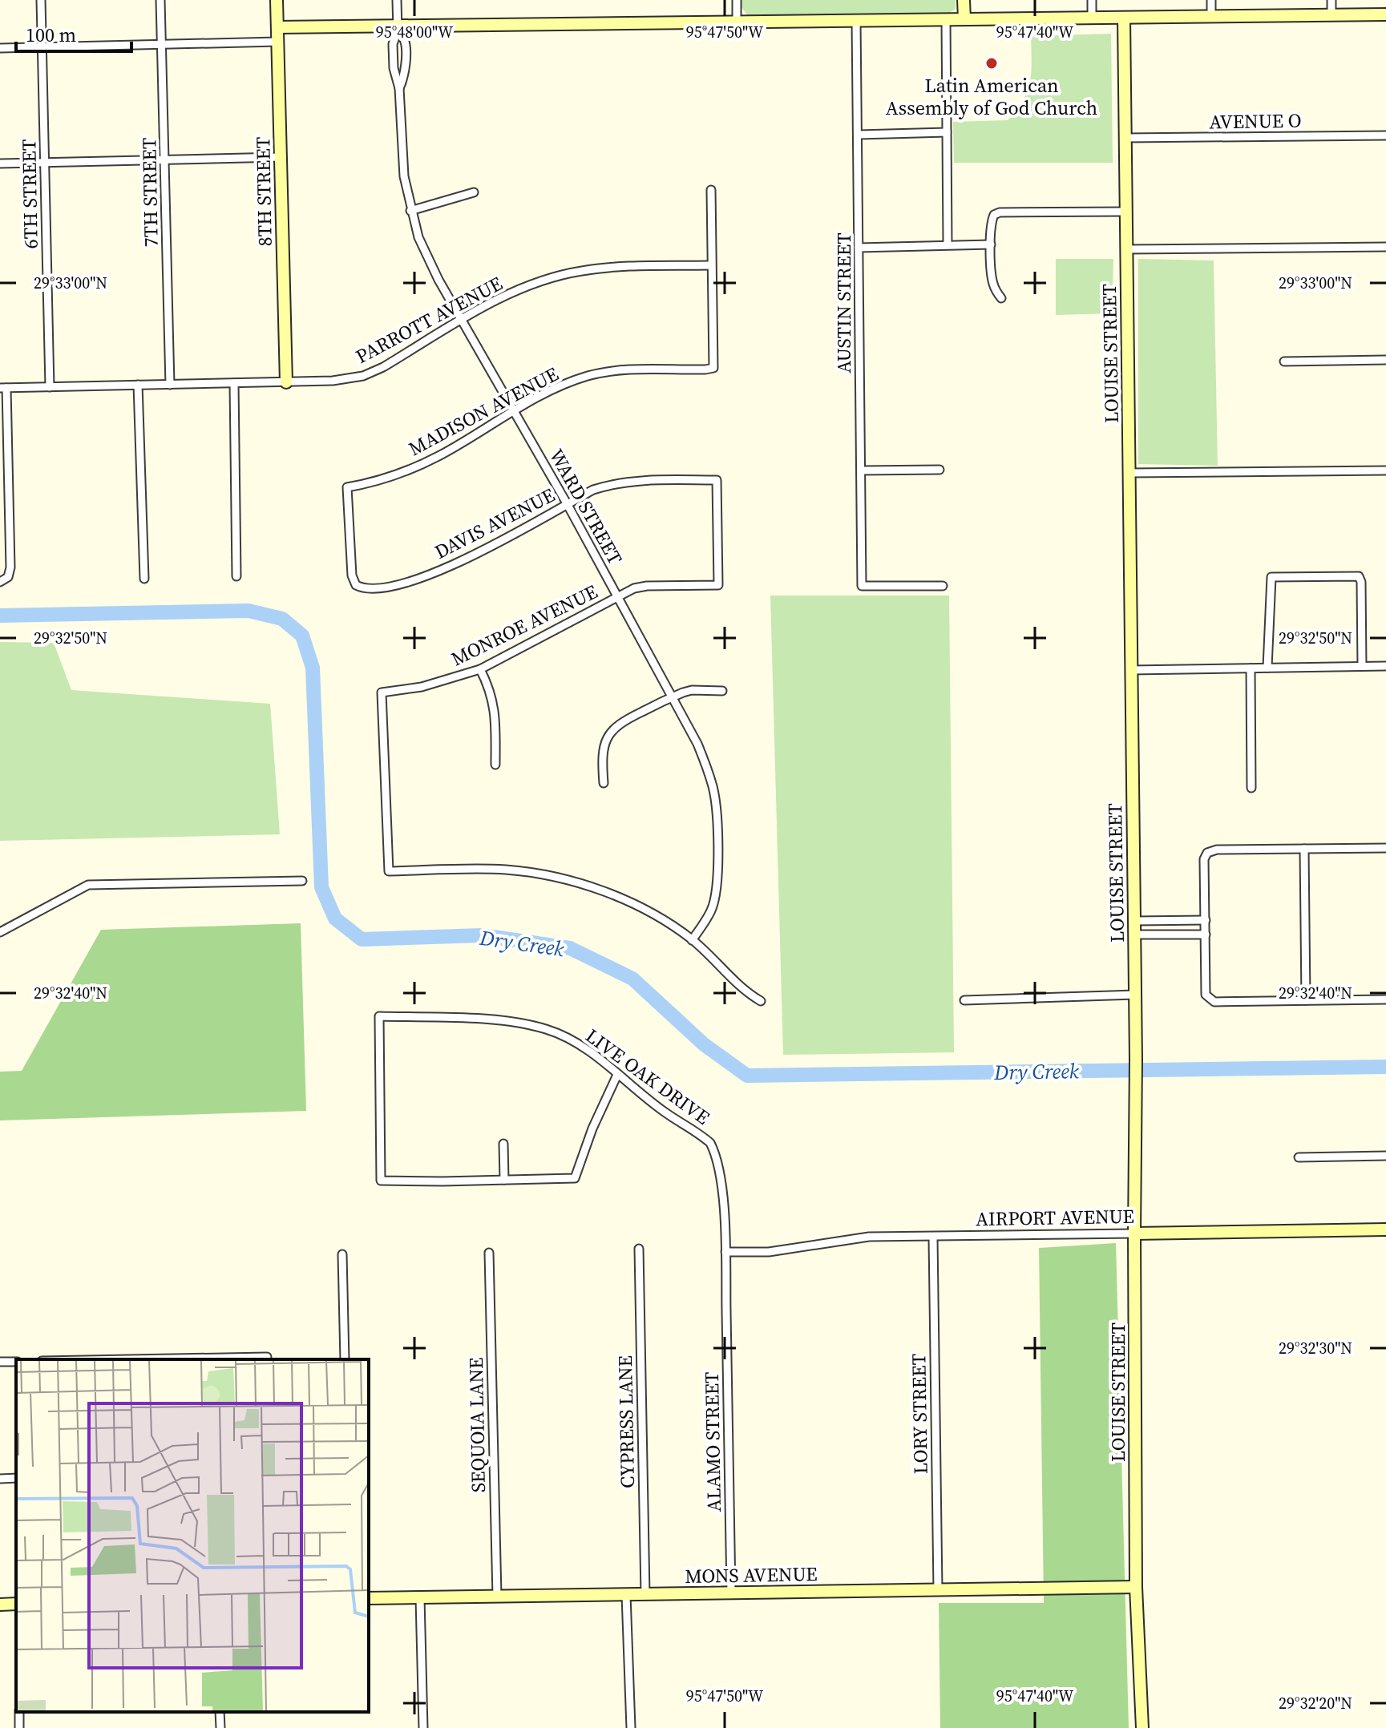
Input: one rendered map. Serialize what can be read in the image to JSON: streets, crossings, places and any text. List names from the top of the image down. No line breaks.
{"streets":{"street":["AVENUE O","8TH STREET","7TH STREET","6TH STREET","AUSTIN STREET","PARROTT AVENUE","LOUISE STREET","MADISON AVENUE","WARD STREET","DAVIS AVENUE","MONROE AVENUE","LIVE OAK DRIVE","AIRPORT AVENUE","LORY STREET","CYPRESS LANE","SEQUOIA LANE","ALAMO STREET","MONS AVENUE"]},"crossings":[["AVENUE O","LOUISE STREET"],["8TH STREET","PARROTT AVENUE"],["7TH STREET","PARROTT AVENUE"],["6TH STREET","PARROTT AVENUE"],["PARROTT AVENUE","MADISON AVENUE"],["PARROTT AVENUE","WARD STREET"],["LOUISE STREET","AIRPORT AVENUE"],["LOUISE STREET","MONS AVENUE"],["MADISON AVENUE","WARD STREET"],["MADISON AVENUE","DAVIS AVENUE"],["WARD STREET","DAVIS AVENUE"],["WARD STREET","MONROE AVENUE"],["DAVIS AVENUE","MONROE AVENUE"],["LIVE OAK DRIVE","AIRPORT AVENUE"],["LIVE OAK DRIVE","ALAMO STREET"],["AIRPORT AVENUE","LORY STREET"],["AIRPORT AVENUE","ALAMO STREET"],["LORY STREET","MONS AVENUE"],["CYPRESS LANE","MONS AVENUE"],["SEQUOIA LANE","MONS AVENUE"],["ALAMO STREET","MONS AVENUE"]],"water":["Dry Creek"],"places":["Latin American Assembly of God Church"],"scale_bar":"100 m","coordinates":["95°48'00\"W","95°47'50\"W","95°47'40\"W","29°33'00\"N","29°32'50\"N","29°32'40\"N","29°32'30\"N","29°32'20\"N"]}
